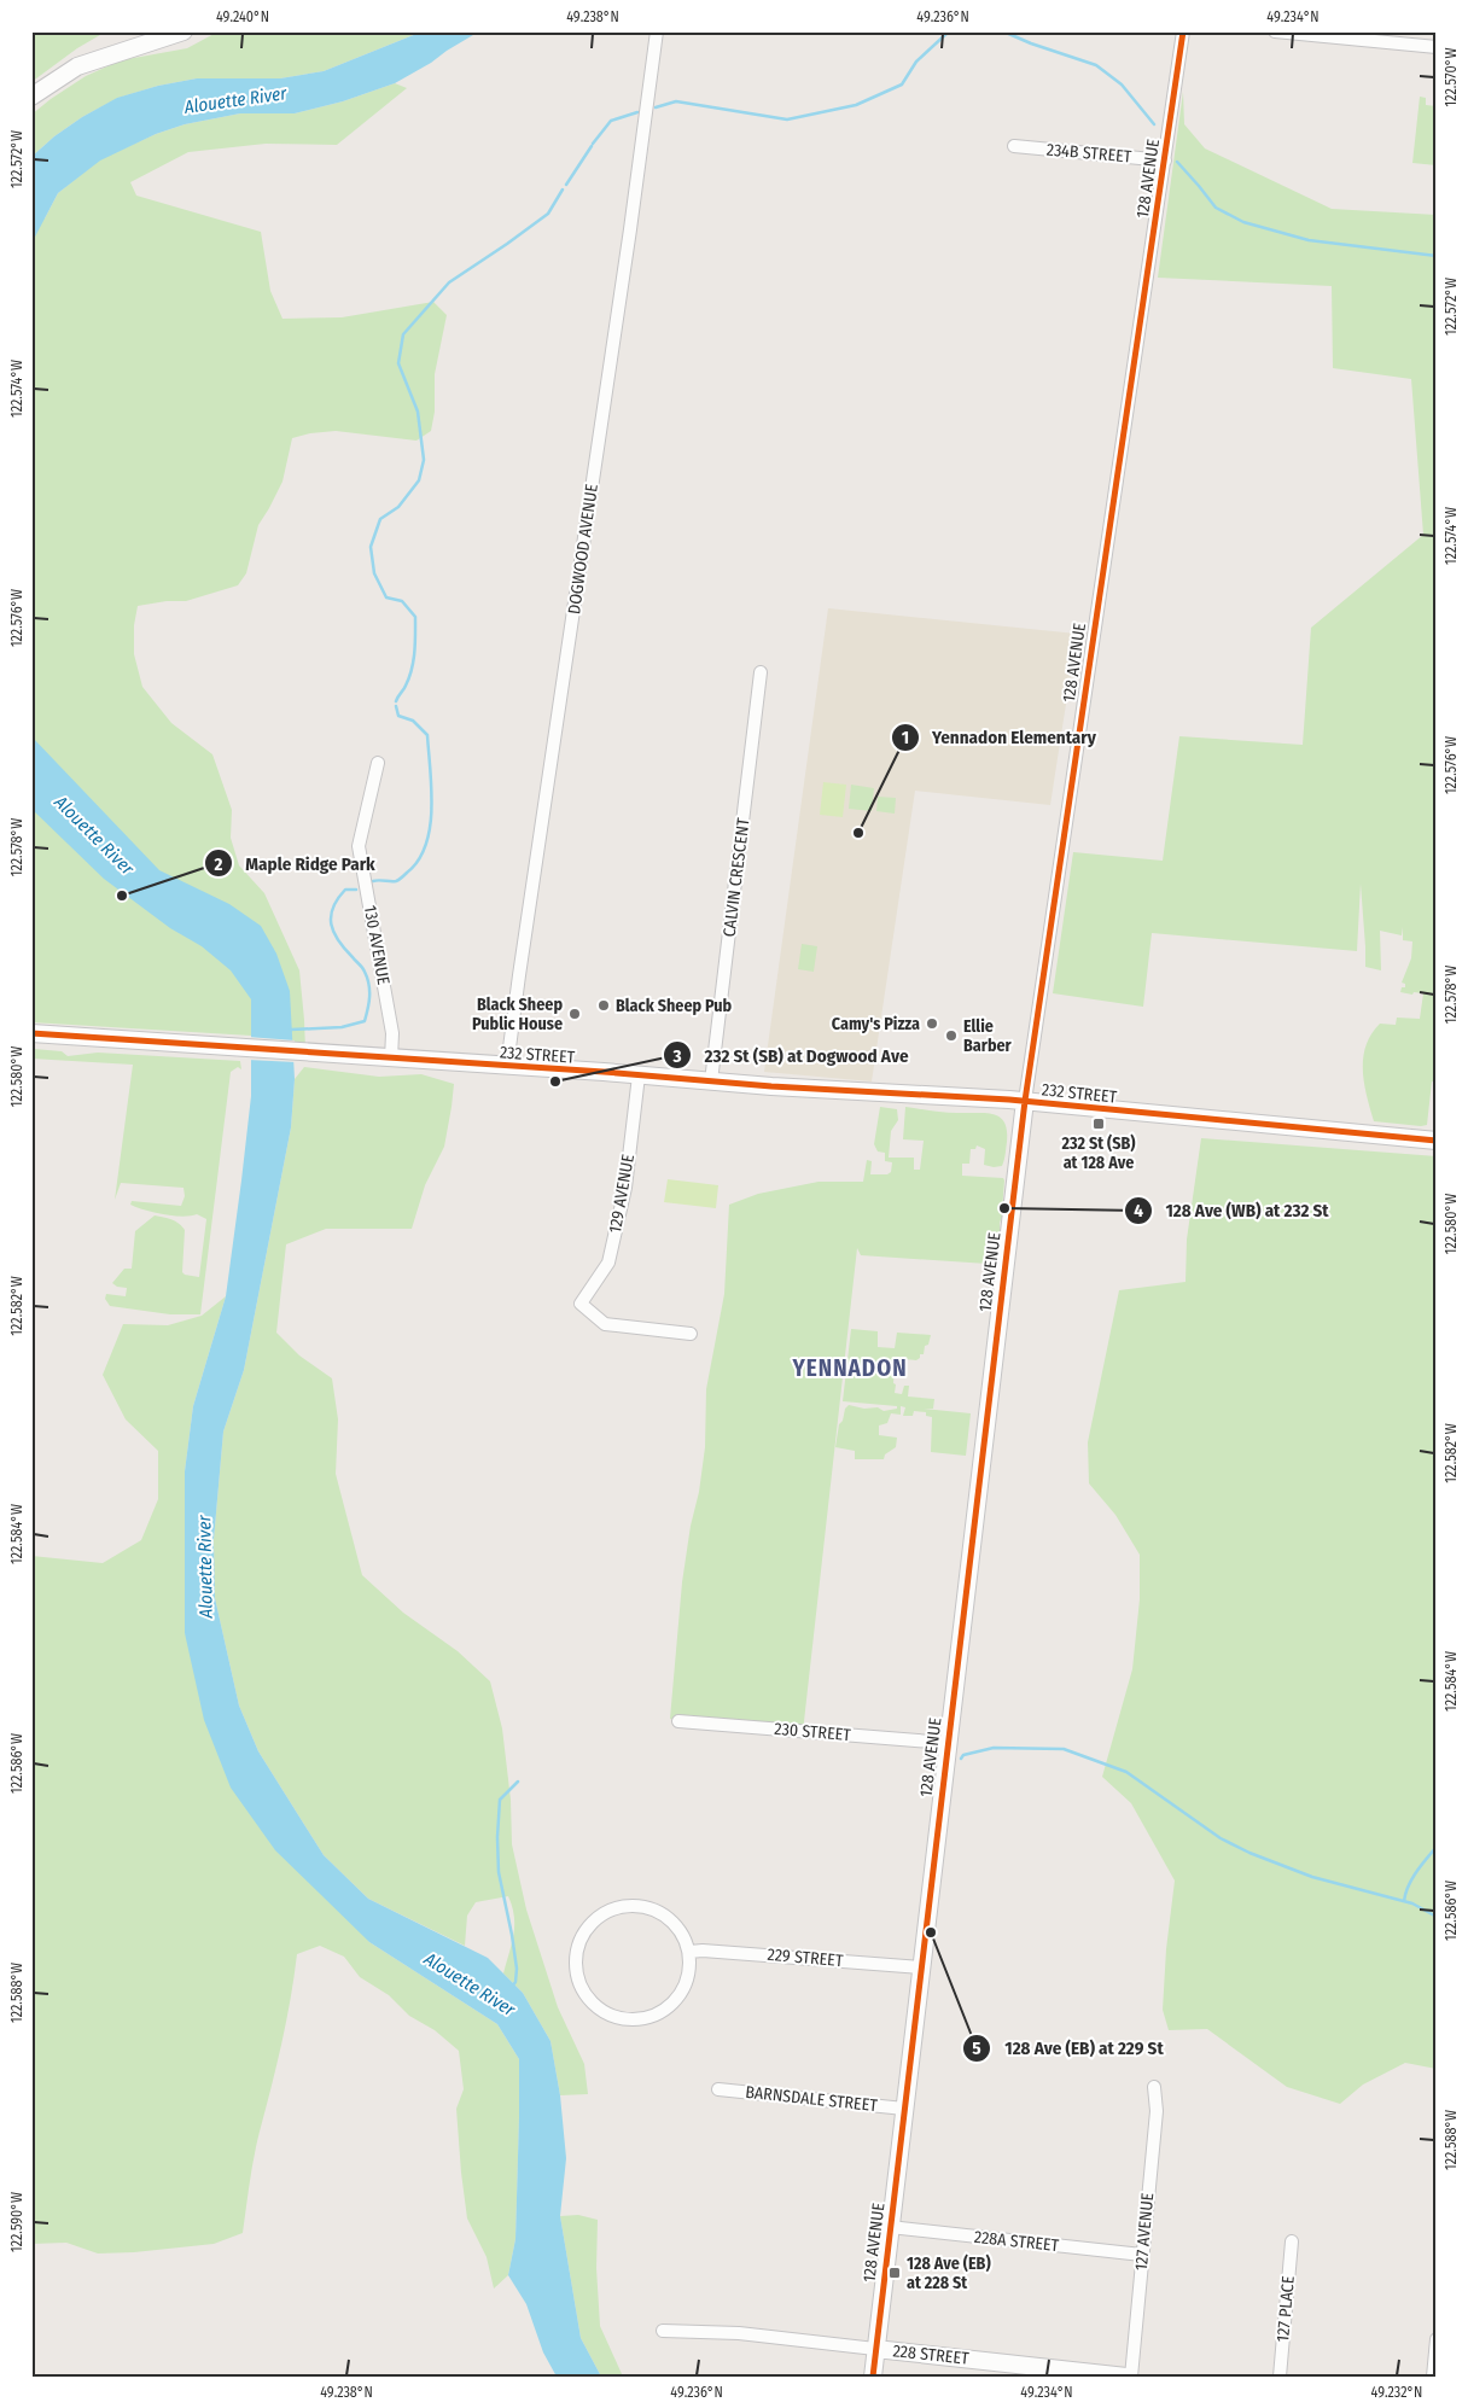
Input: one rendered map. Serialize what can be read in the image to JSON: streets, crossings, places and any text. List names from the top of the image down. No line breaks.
{"streets":{"street":["234B STREET","128 AVENUE","DOGWOOD AVENUE","CALVIN CRESCENT","130 AVENUE","232 STREET","129 AVENUE","230 STREET","229 STREET","BARNSDALE STREET","127 AVENUE","228A STREET","127 PLACE","228 STREET"]},"crossings":[["234B STREET","128 AVENUE"],["128 AVENUE","232 STREET"],["128 AVENUE","230 STREET"],["128 AVENUE","229 STREET"],["128 AVENUE","BARNSDALE STREET"],["128 AVENUE","228A STREET"],["128 AVENUE","228 STREET"],["DOGWOOD AVENUE","232 STREET"],["CALVIN CRESCENT","232 STREET"],["130 AVENUE","232 STREET"],["232 STREET","129 AVENUE"],["127 AVENUE","228A STREET"],["127 AVENUE","228 STREET"]],"districts":["YENNADON"],"water":["Alouette River"],"places":{"other":["Yennadon Elementary","Maple Ridge Park","Black Sheep Pub","Black Sheep Public House","Camy's Pizza","Ellie Barber","232 St (SB) at Dogwood Ave","128 Ave (WB) at 232 St","128 Ave (EB) at 229 St"],"transit":["232 St (SB) at 128 Ave","128 Ave (EB) at 228 St"]},"coordinates":["49.240°N","49.238°N","49.236°N","49.234°N","122.570°W","122.572°W","122.574°W","122.576°W","122.578°W","122.580°W","122.582°W","122.584°W","122.586°W","122.588°W","122.590°W","49.232°N"]}
